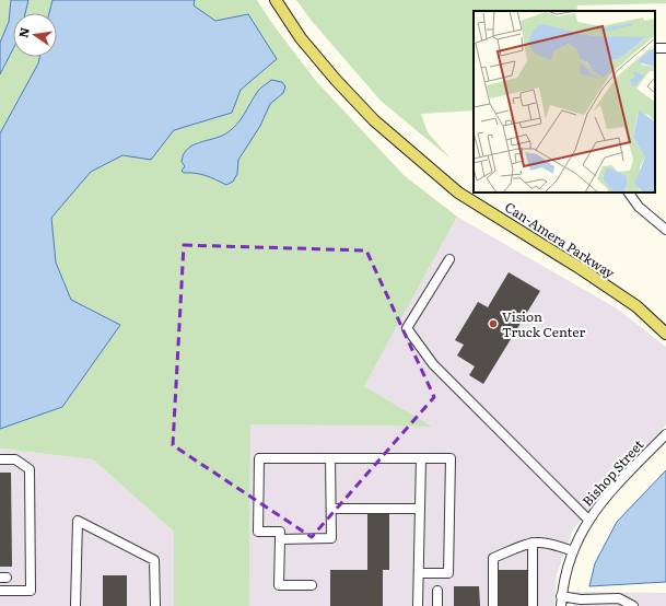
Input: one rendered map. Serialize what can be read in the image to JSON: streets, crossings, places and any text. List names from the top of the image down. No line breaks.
{"streets":{"main road":["Can-Amera Parkway"],"street":["Bishop Street"]},"places":["Vision Truck Center"],"north":"left"}
